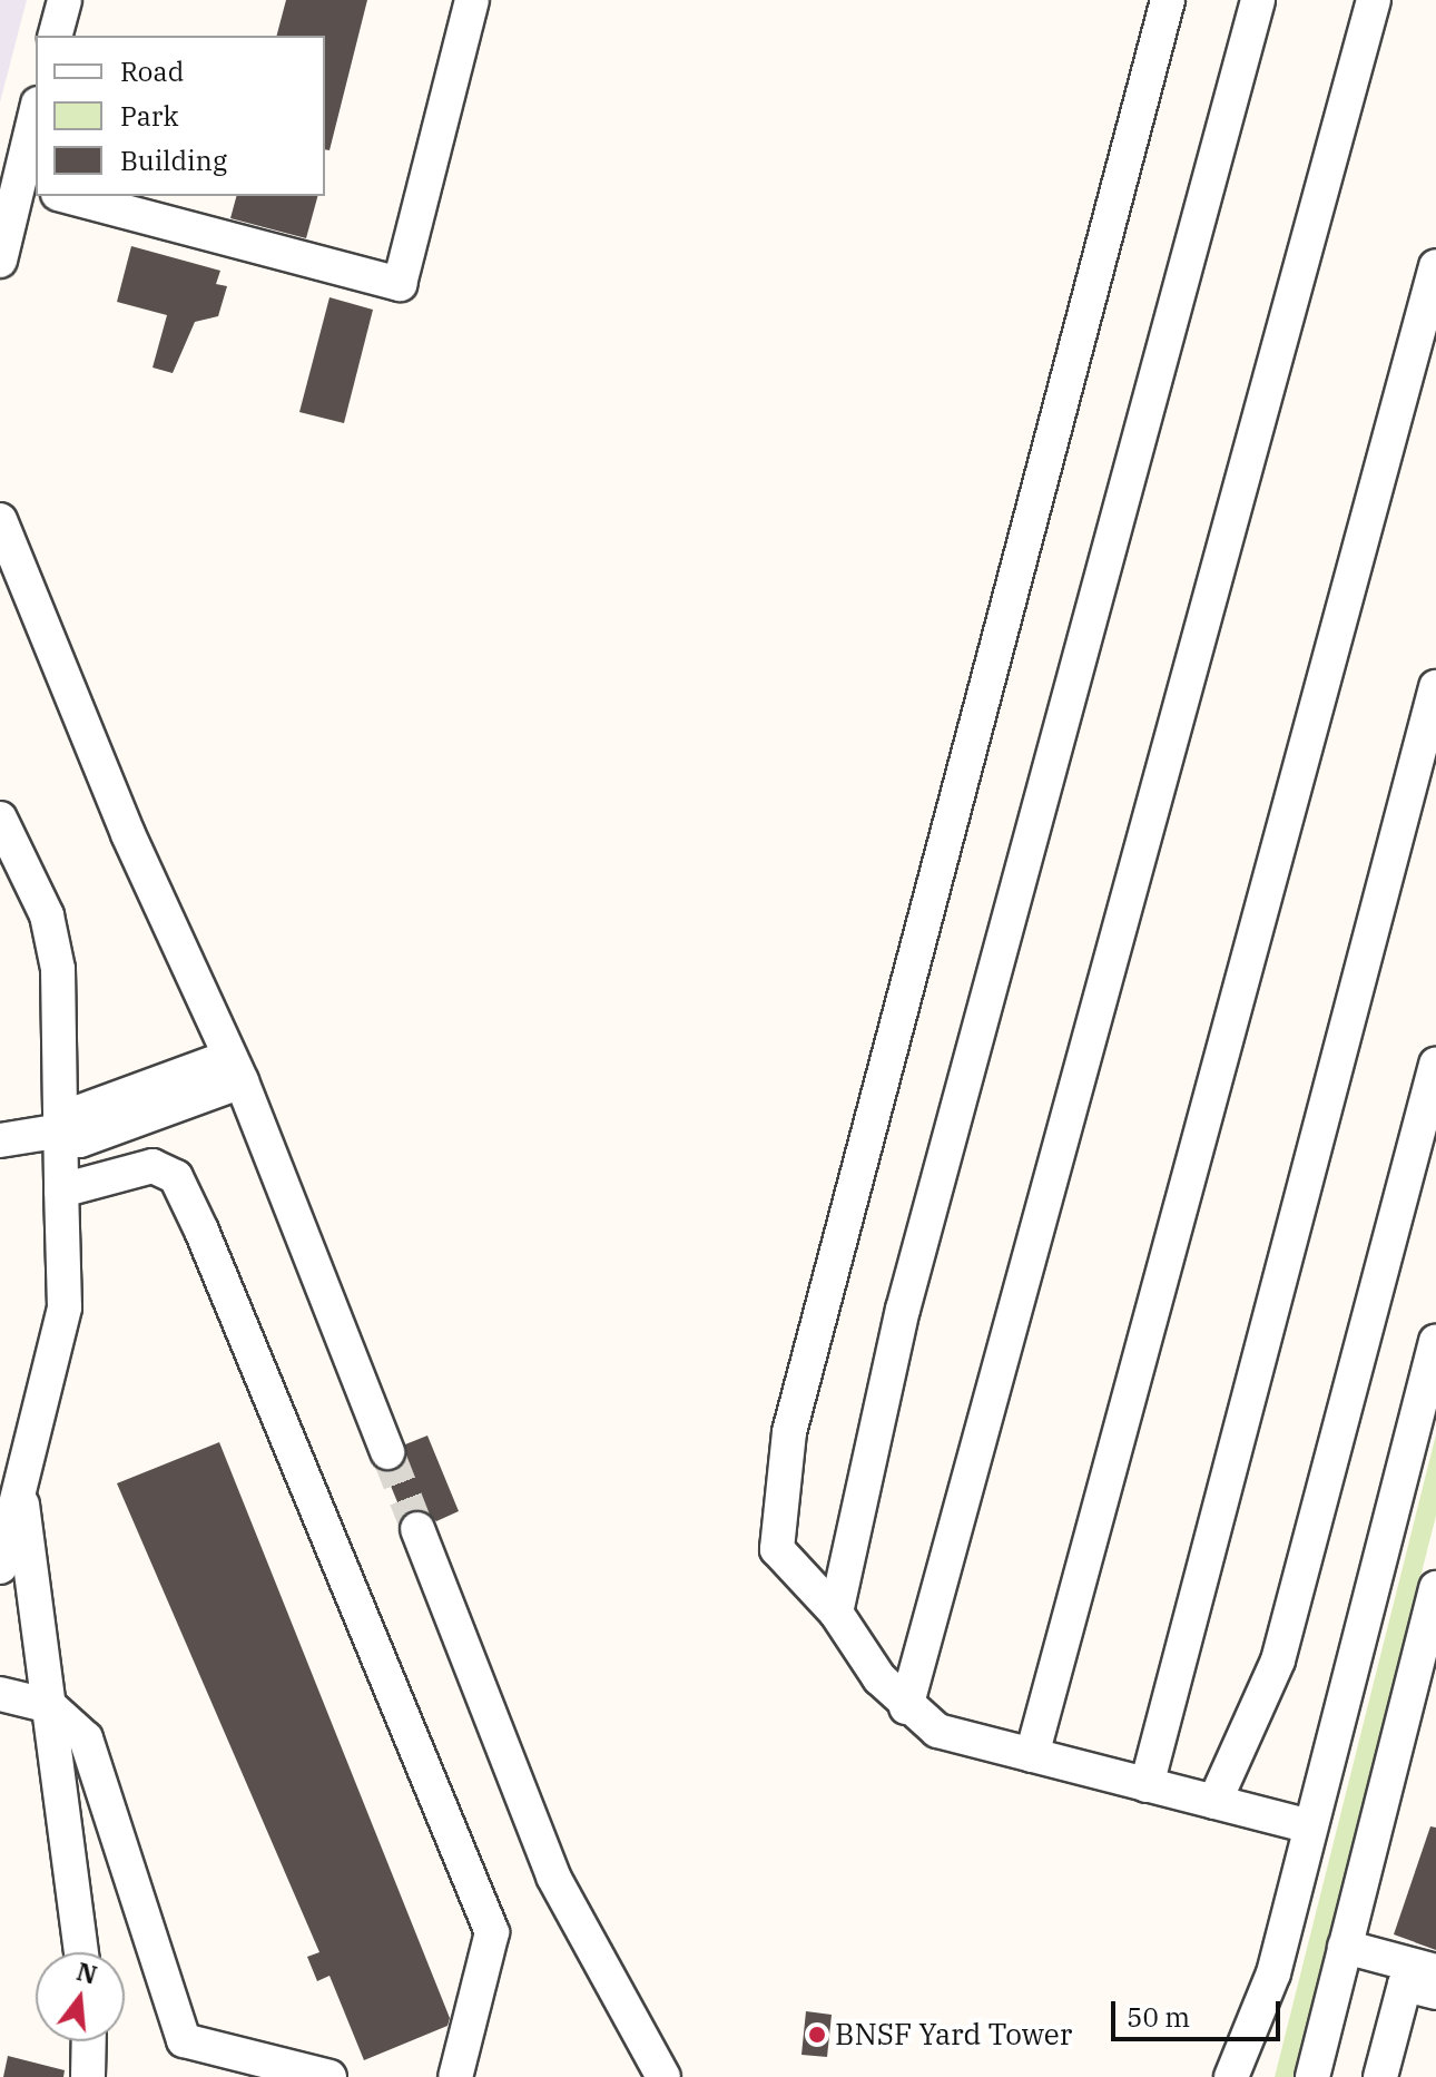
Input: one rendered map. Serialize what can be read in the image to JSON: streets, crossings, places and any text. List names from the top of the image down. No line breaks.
{"places":["BNSF Yard Tower"],"legend":["Road","Park","Building"],"scale_bar":"50 m","north":"top"}
